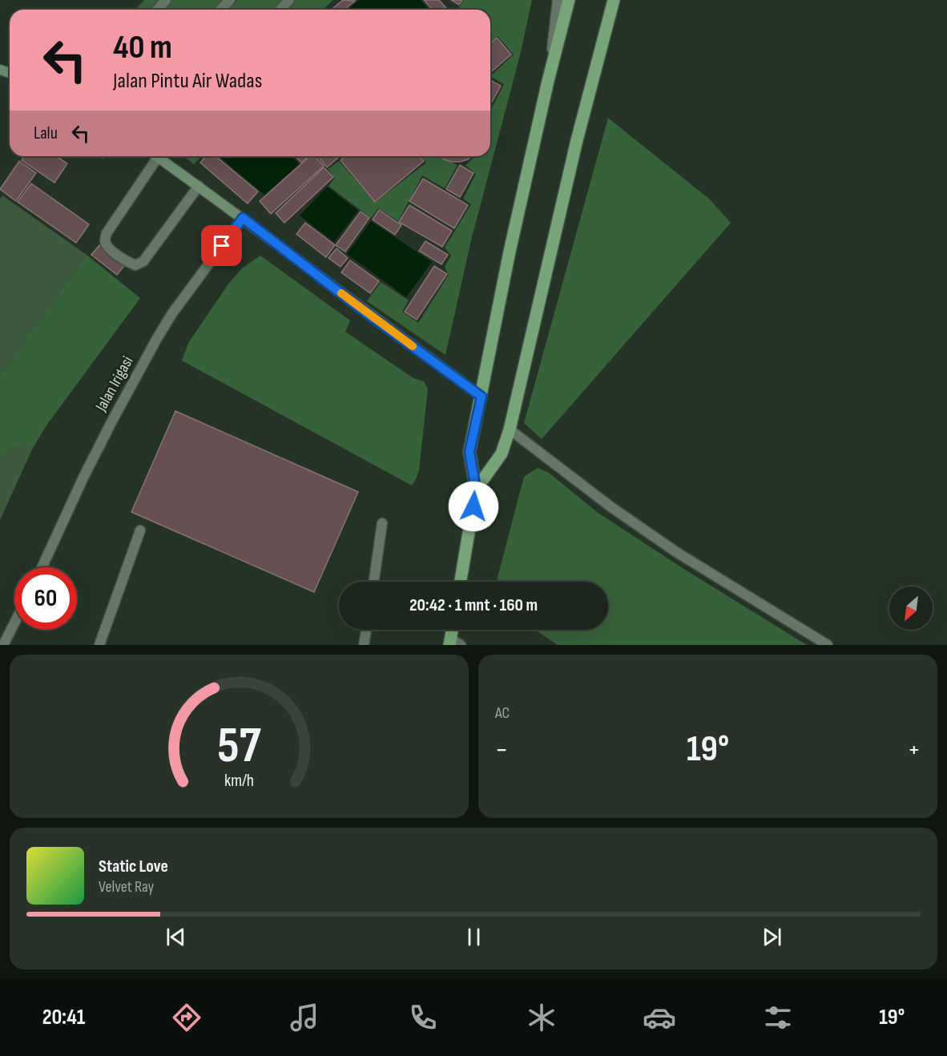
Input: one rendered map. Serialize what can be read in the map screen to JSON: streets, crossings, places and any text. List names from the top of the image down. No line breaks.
{"streets":{"street":["Jalan Irigasi"]},"north":"bottom left","page":{"turn":["40 m","Jalan Pintu Air Wadas"],"then":"Lalu","limit":"60","trip":"20:42 · 1 mnt · 160 m","tile":"AC","heat":["−","19°","+"],"song":["Static Love","Velvet Ray"],"tabs":["20:41","19°"],"gauge":["57","km/h"]}}
